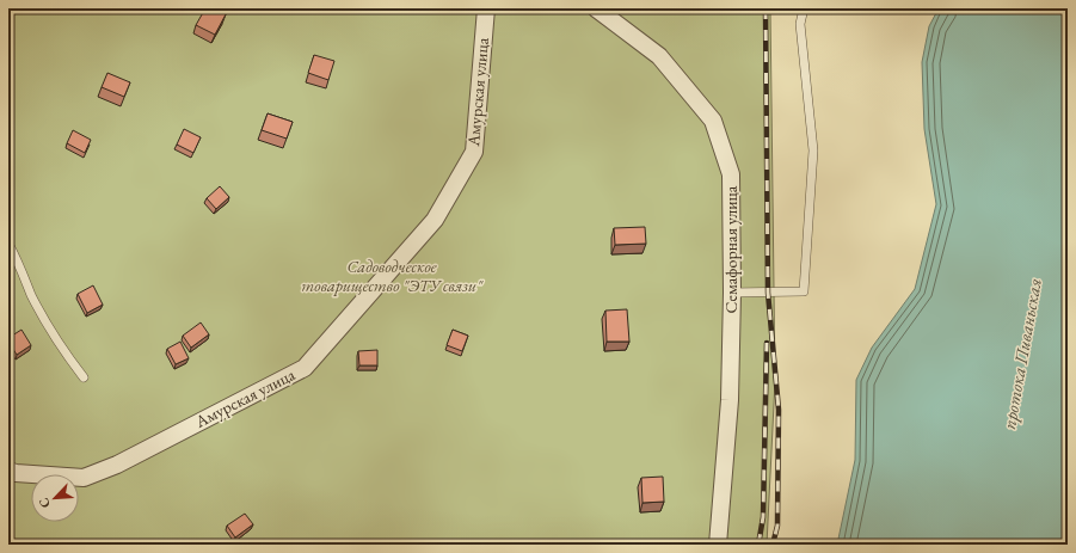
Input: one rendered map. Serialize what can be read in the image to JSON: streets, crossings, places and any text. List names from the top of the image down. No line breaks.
{"streets":{"street":["Амурская улица","Семафорная улица"]},"water":["протока Пиваньская"],"parks":["Садоводческое товарищество \"ЭТУ связи\""],"north":"bottom left"}
